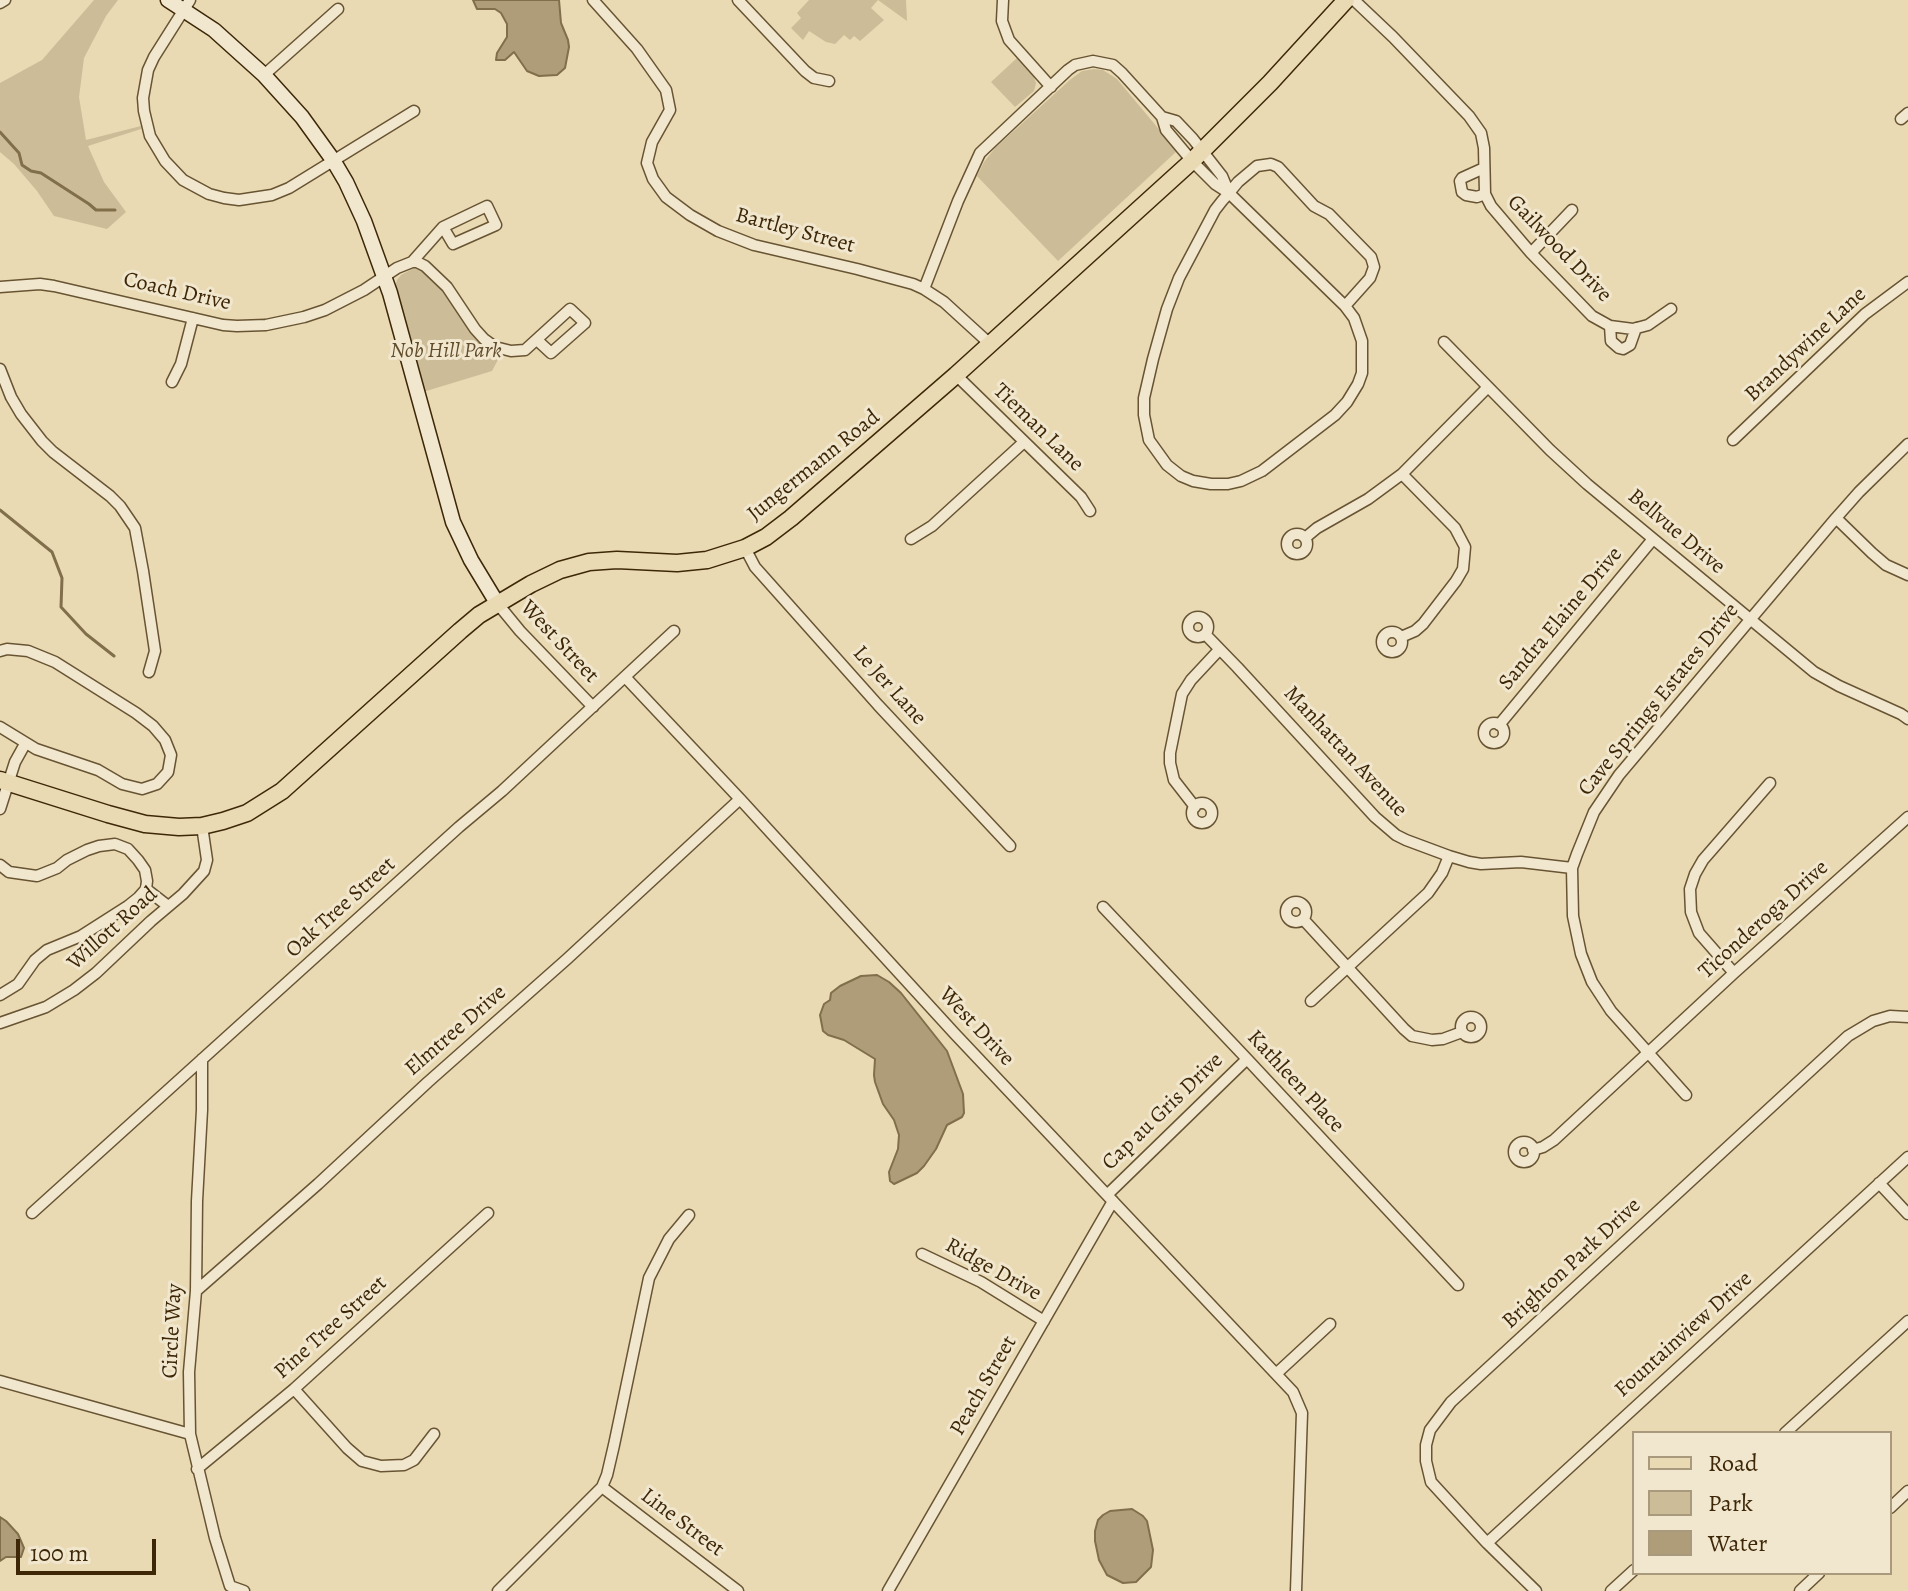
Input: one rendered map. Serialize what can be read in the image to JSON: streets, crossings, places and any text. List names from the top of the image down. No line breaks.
{"streets":{"main road":["Jungermann Road"],"street":["Bartley Street","Gailwood Drive","Coach Drive","Brandywine Lane","Tieman Lane","Bellvue Drive","Sandra Elaine Drive","West Street","Le Jer Lane","Cave Springs Estates Drive","Manhattan Avenue","Oak Tree Street","Ticonderoga Drive","Willott Road","West Drive","Elmtree Drive","Kathleen Place","Cap au Gris Drive","Brighton Park Drive","Ridge Drive","Pine Tree Street","Circle Way","Fountainview Drive","Peach Street","Line Street"]},"crossings":[["Bartley Street","Jungermann Road"],["Tieman Lane","Jungermann Road"],["Jungermann Road","West Street"],["Jungermann Road","Le Jer Lane"],["Jungermann Road","Willott Road"],["Bellvue Drive","Sandra Elaine Drive"],["Bellvue Drive","Cave Springs Estates Drive"],["West Street","Oak Tree Street"],["Cave Springs Estates Drive","Manhattan Avenue"],["Cave Springs Estates Drive","Ticonderoga Drive"],["Oak Tree Street","West Drive"],["Oak Tree Street","Circle Way"],["West Drive","Elmtree Drive"],["West Drive","Cap au Gris Drive"],["West Drive","Peach Street"],["Elmtree Drive","Circle Way"],["Kathleen Place","Cap au Gris Drive"],["Cap au Gris Drive","Peach Street"],["Brighton Park Drive","Fountainview Drive"],["Ridge Drive","Peach Street"],["Pine Tree Street","Circle Way"]],"parks":["Nob Hill Park"],"legend":["Road","Park","Water"],"scale_bar":"100 m"}
